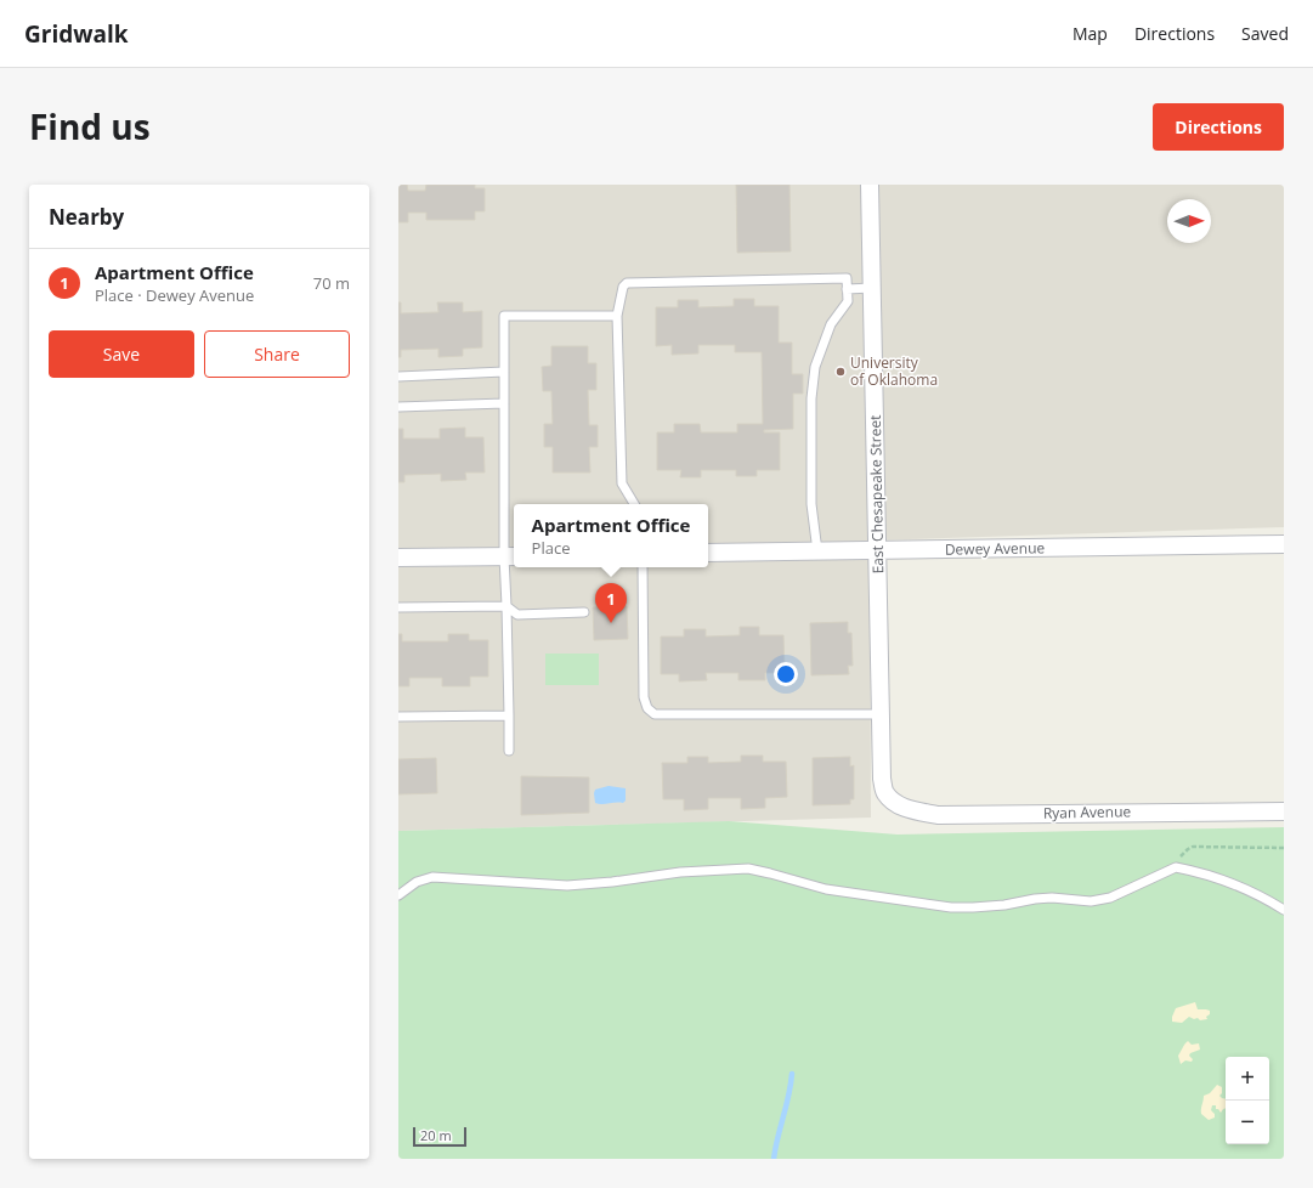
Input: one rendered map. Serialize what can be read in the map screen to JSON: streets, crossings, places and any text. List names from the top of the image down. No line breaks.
{"streets":{"street":["East Chesapeake Street","Dewey Avenue","Ryan Avenue"]},"crossings":[["East Chesapeake Street","Dewey Avenue"],["East Chesapeake Street","Ryan Avenue"]],"places":["University of Oklahoma"],"scale_bar":"20 m","north":"right","page":{"header":"Gridwalk","nav":["Map","Directions","Saved"],"title":"Find us","buttons":["Directions",["Save","Share"]],"heading":"Nearby","list":[{"mark":"1","name":"Apartment Office","note":"Place · Dewey Avenue","value":"70 m"}],"popup":["Apartment Office","Place"],"pins":"1","map_buttons":["+","−"],"scale":"20 m"}}
